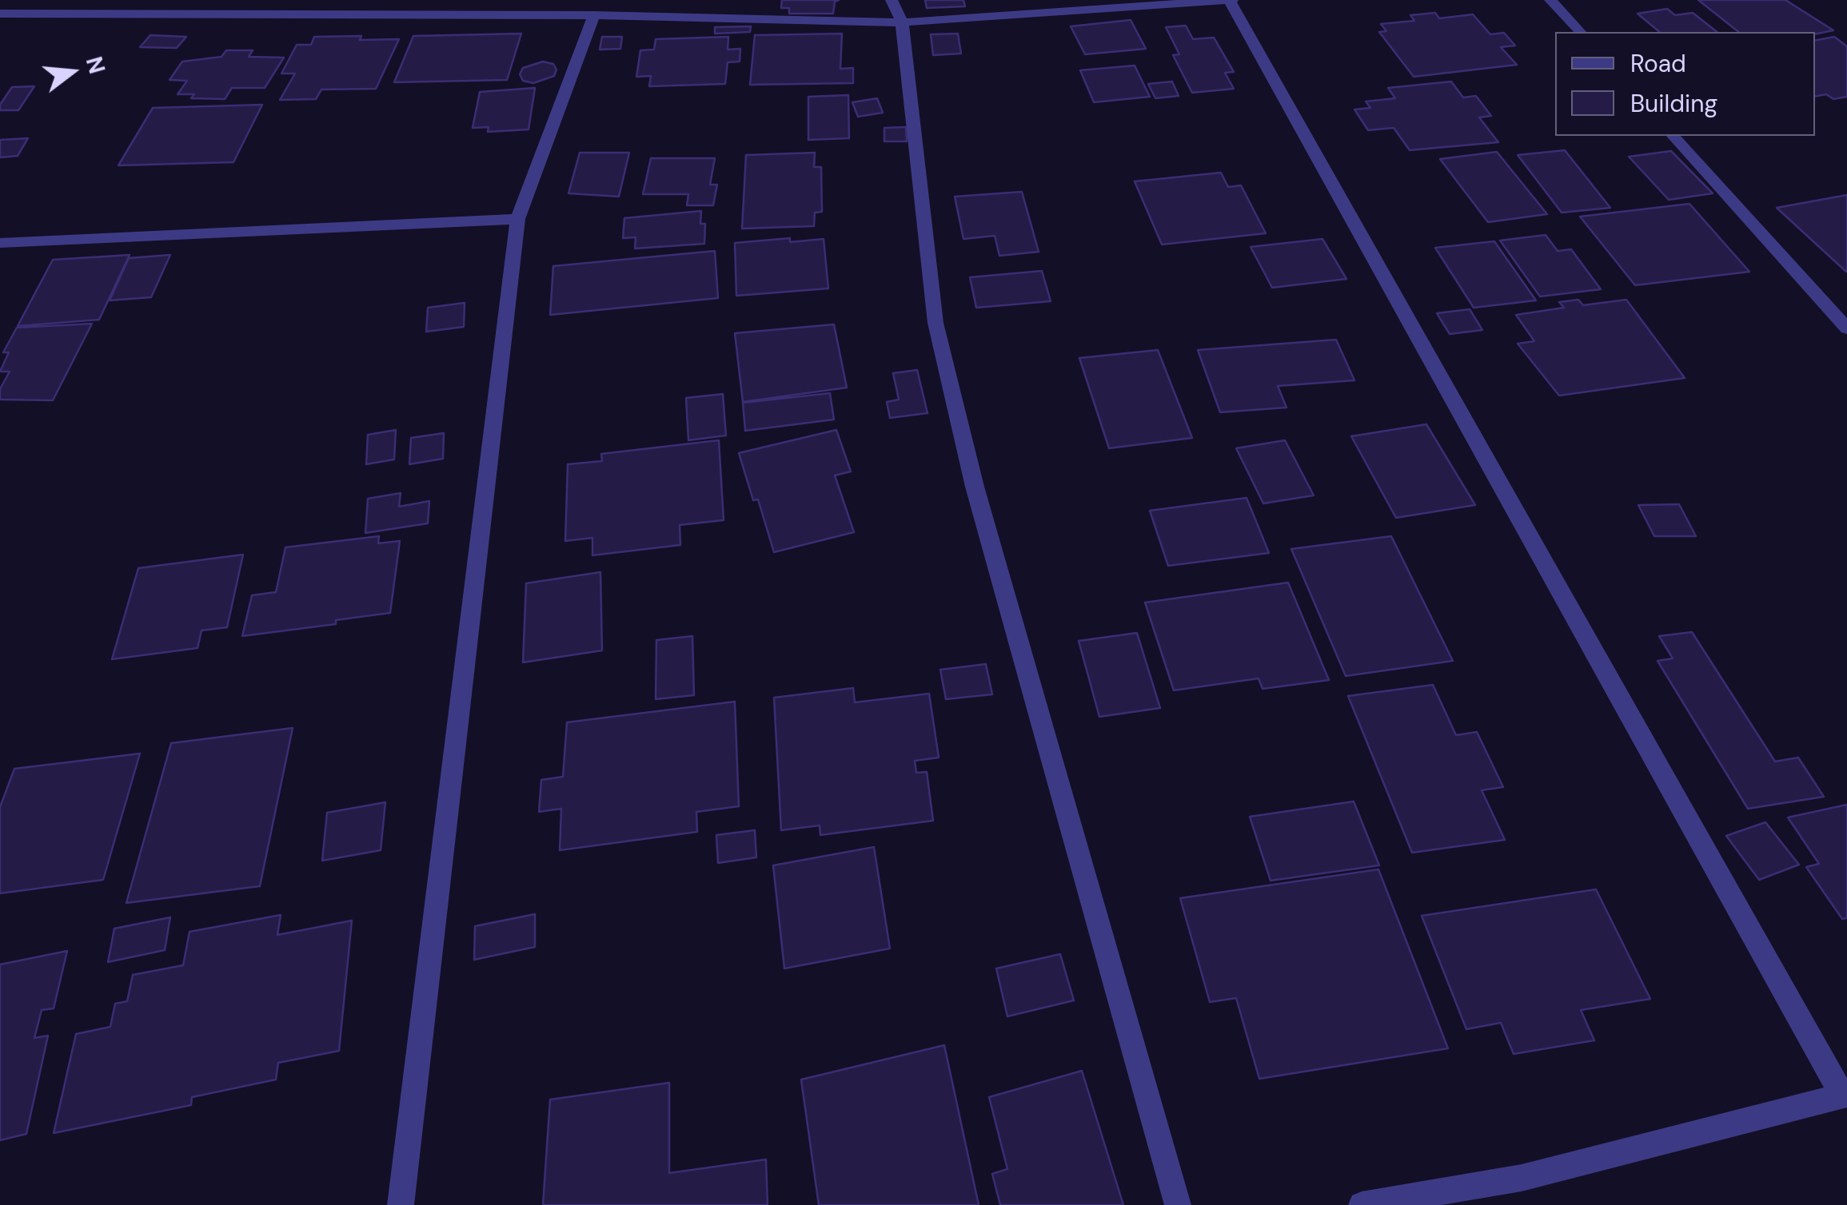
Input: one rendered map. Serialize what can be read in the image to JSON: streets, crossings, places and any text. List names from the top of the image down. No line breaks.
{"legend":["Road","Building"],"north":"right"}
